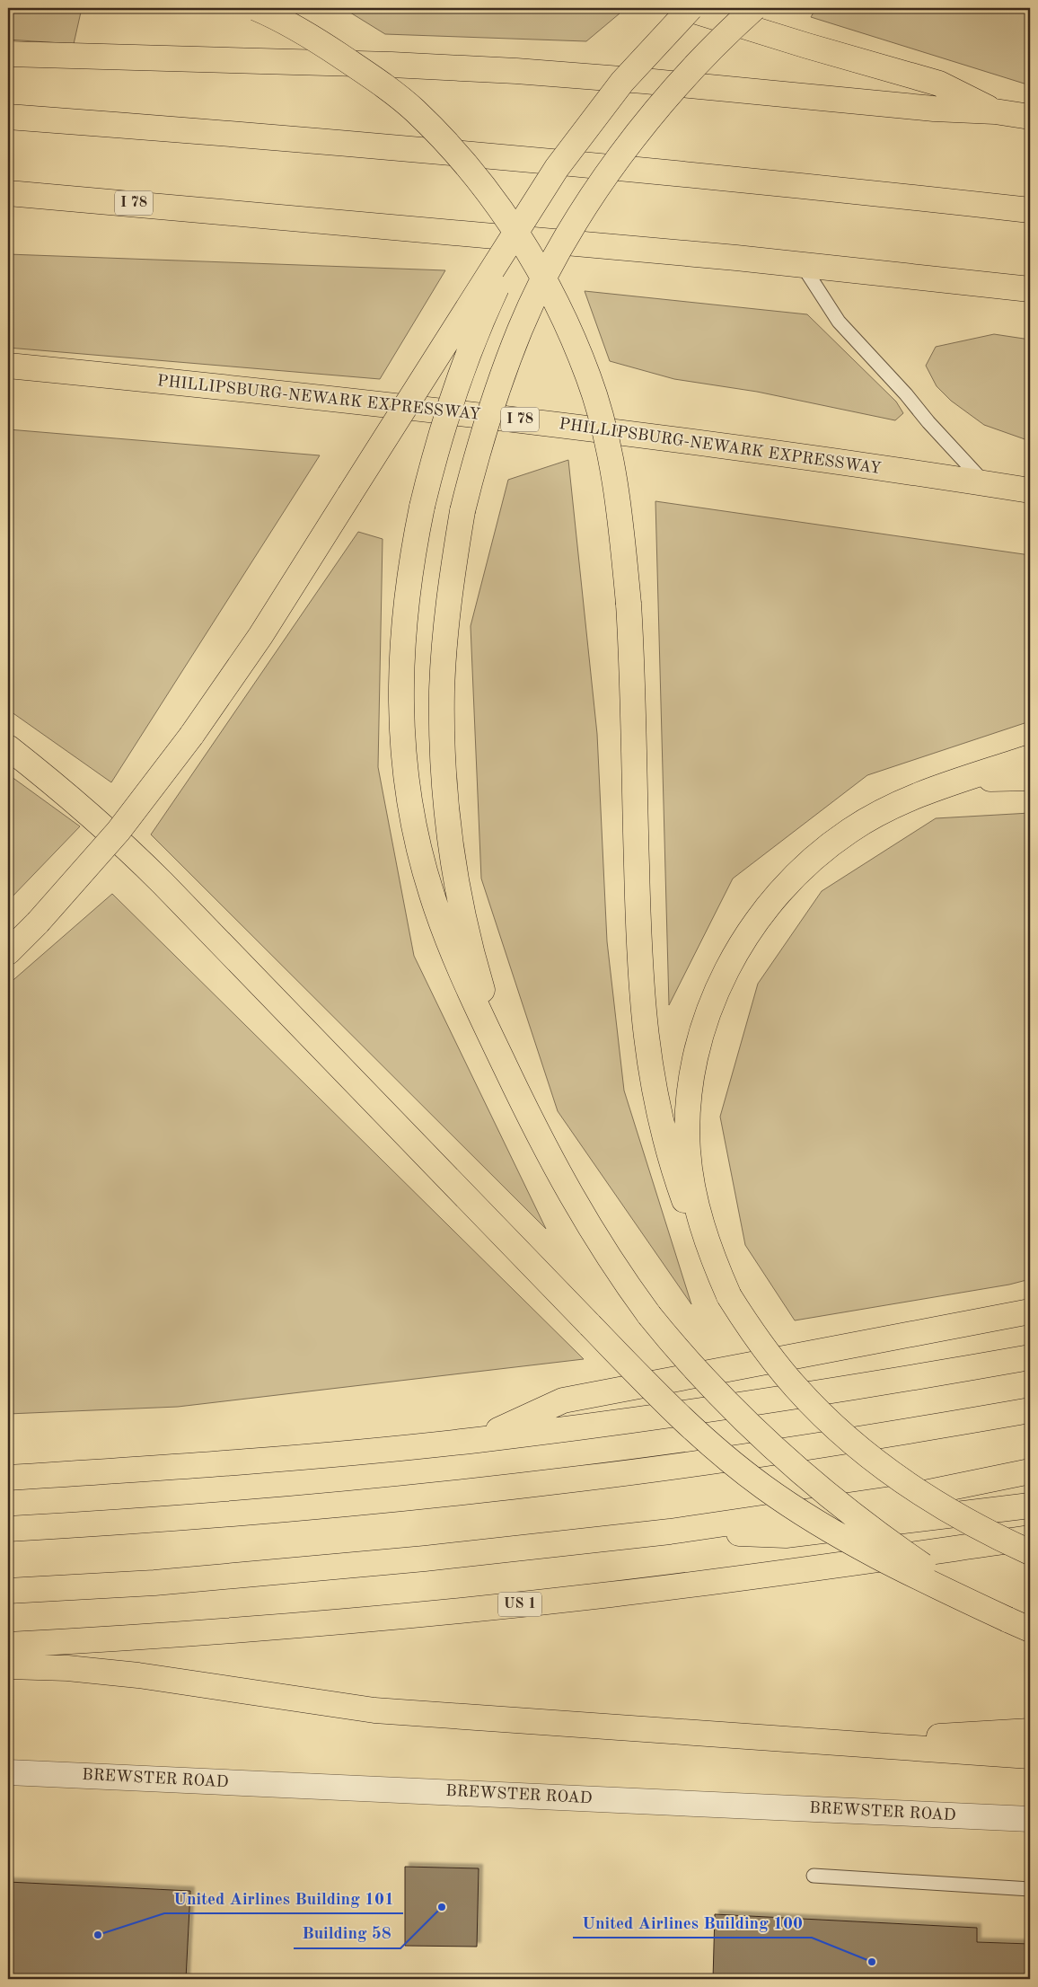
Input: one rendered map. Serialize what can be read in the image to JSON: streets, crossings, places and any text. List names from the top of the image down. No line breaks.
{"streets":{"highway":["I 78","PHILLIPSBURG-NEWARK EXPRESSWAY","US 1"],"street":["BREWSTER ROAD"]},"places":["Building 58","United Airlines Building 101","United Airlines Building 100"]}
